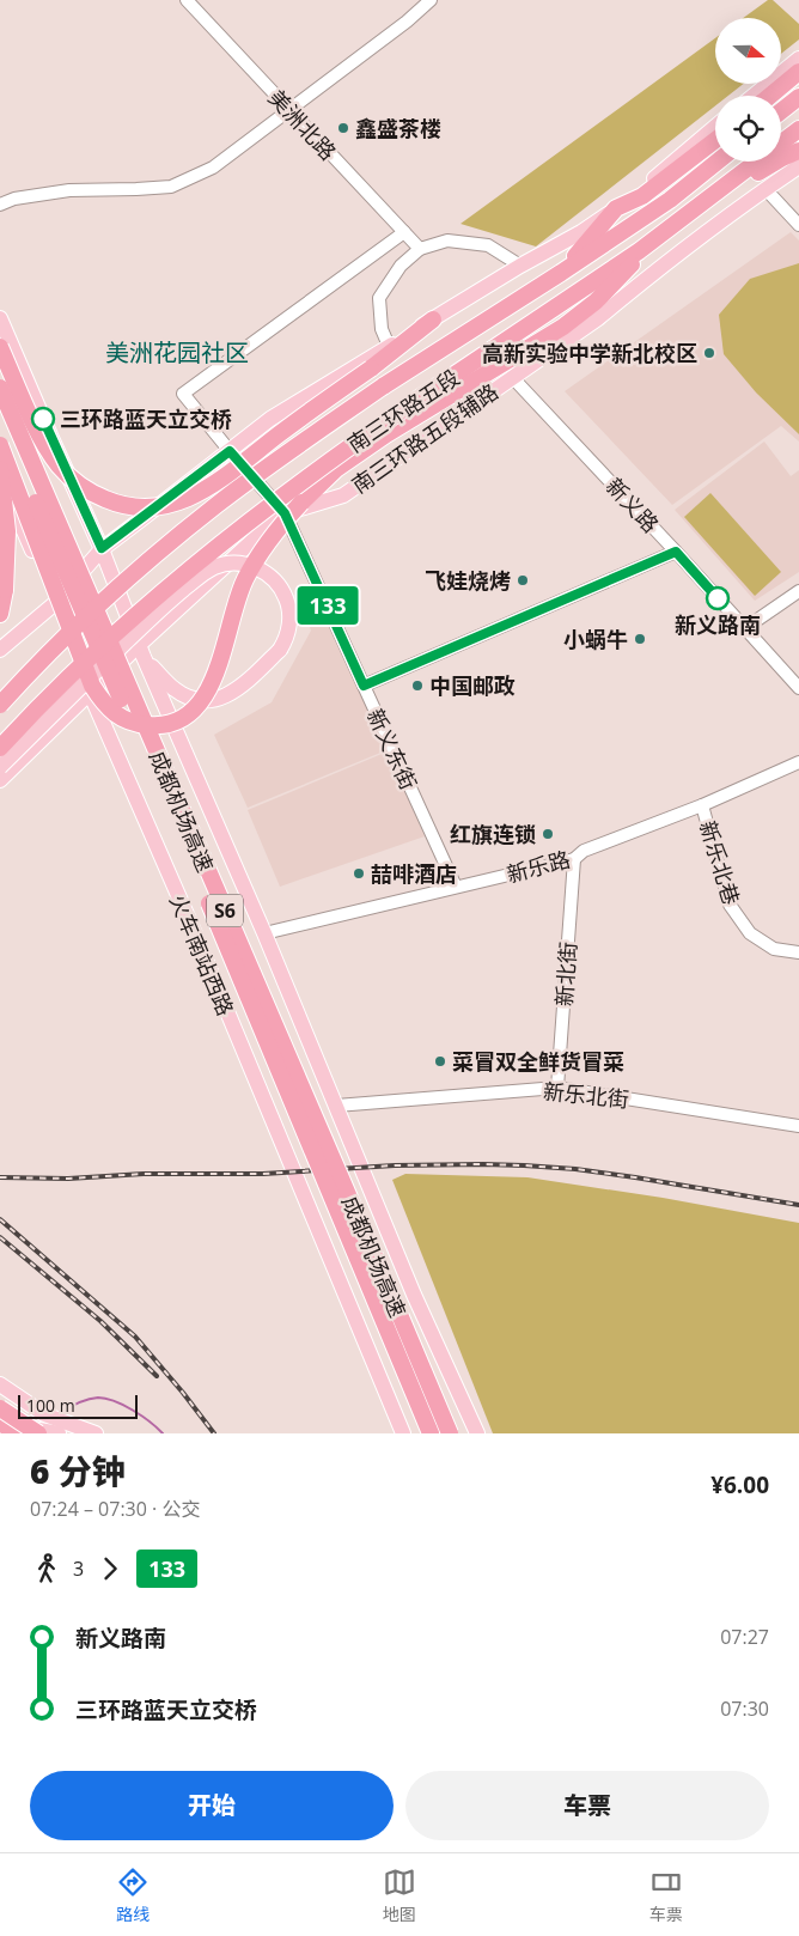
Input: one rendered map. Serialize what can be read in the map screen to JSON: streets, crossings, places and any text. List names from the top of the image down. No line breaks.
{"streets":{"highway":["南三环路五段","成都机场高速","S6"],"main road":["南三环路五段辅路","火车南站西路"],"street":["美洲北路","新义路","新义东街","新乐北巷","新乐路","新北街","新乐北街"]},"crossings":[["美洲北路","新义东街"],["南三环路五段辅路","新义路"],["南三环路五段辅路","新义东街"],["南三环路五段辅路","火车南站西路"],["新义东街","新乐路"],["新乐北巷","新乐路"],["新乐路","新北街"],["新北街","新乐北街"]],"districts":["美洲花园社区"],"places":["鑫盛茶楼","高新实验中学新北校区","三环路蓝天立交桥","飞娃烧烤","新义路南","小蜗牛","中国邮政","红旗连锁","喆啡酒店","菜冒双全鲜货冒菜"],"lines":["bus line 133"],"scale_bar":"100 m","north":"right","page":{"on_map":"133","scale":"100 m","heading":["6 分钟","07:24 – 07:30 · 公交","¥6.00"],"legs":["3","133"],"list":[{"name":"新义路南","value":"07:27"},{"name":"三环路蓝天立交桥","value":"07:30"}],"buttons":["开始","车票"],"tabs":["路线","地图","车票"]}}
